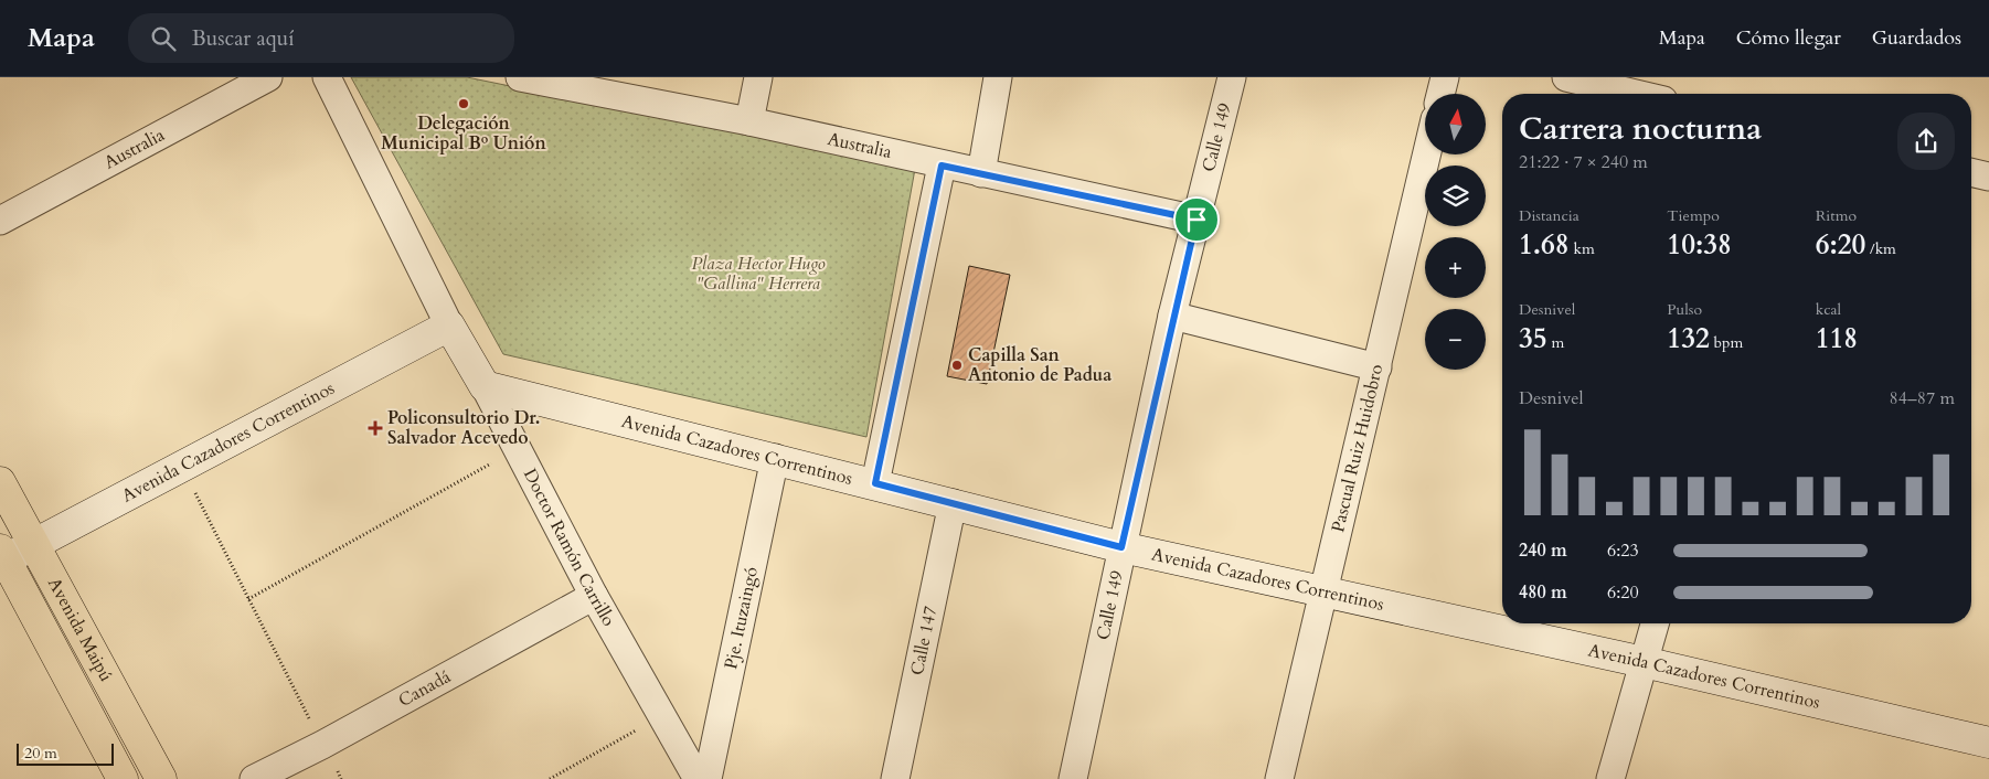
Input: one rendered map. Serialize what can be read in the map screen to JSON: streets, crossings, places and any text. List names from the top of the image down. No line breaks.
{"streets":{"main road":["Avenida Maipú"],"street":["Calle 149","Australia","Avenida Cazadores Correntinos","Pascual Ruiz Huidobro","Doctor Ramón Carrillo","Pje. Ituzaingó","Calle 147","Canadá"]},"crossings":[["Calle 149","Australia"],["Calle 149","Avenida Cazadores Correntinos"],["Avenida Cazadores Correntinos","Pascual Ruiz Huidobro"],["Avenida Cazadores Correntinos","Doctor Ramón Carrillo"],["Avenida Cazadores Correntinos","Pje. Ituzaingó"],["Avenida Cazadores Correntinos","Avenida Maipú"],["Avenida Cazadores Correntinos","Calle 147"],["Doctor Ramón Carrillo","Canadá"]],"parks":["Plaza Hector Hugo \"Gallina\" Herrera"],"places":{"other":["Delegación Municipal Bº Unión","Capilla San Antonio de Padua"],"health":["Policonsultorio Dr. Salvador Acevedo"]},"scale_bar":"20 m","north":"top","page":{"header":"Mapa","search":"Buscar aquí","nav":["Mapa","Cómo llegar","Guardados"],"map_buttons":["+","−"],"heading":["Carrera nocturna","21:22 · 7 × 240 m"],"stats":[["Distancia","1.68 km"],["Tiempo","10:38"],["Ritmo","6:20 /km"],["Desnivel","35 m"],["Pulso","132 bpm"],["kcal","118"]],"chart":["Desnivel","84–87 m"],"list":[{"name":"240 m","note":"6:23"},{"name":"480 m","note":"6:20"}],"scale":"20 m"}}
